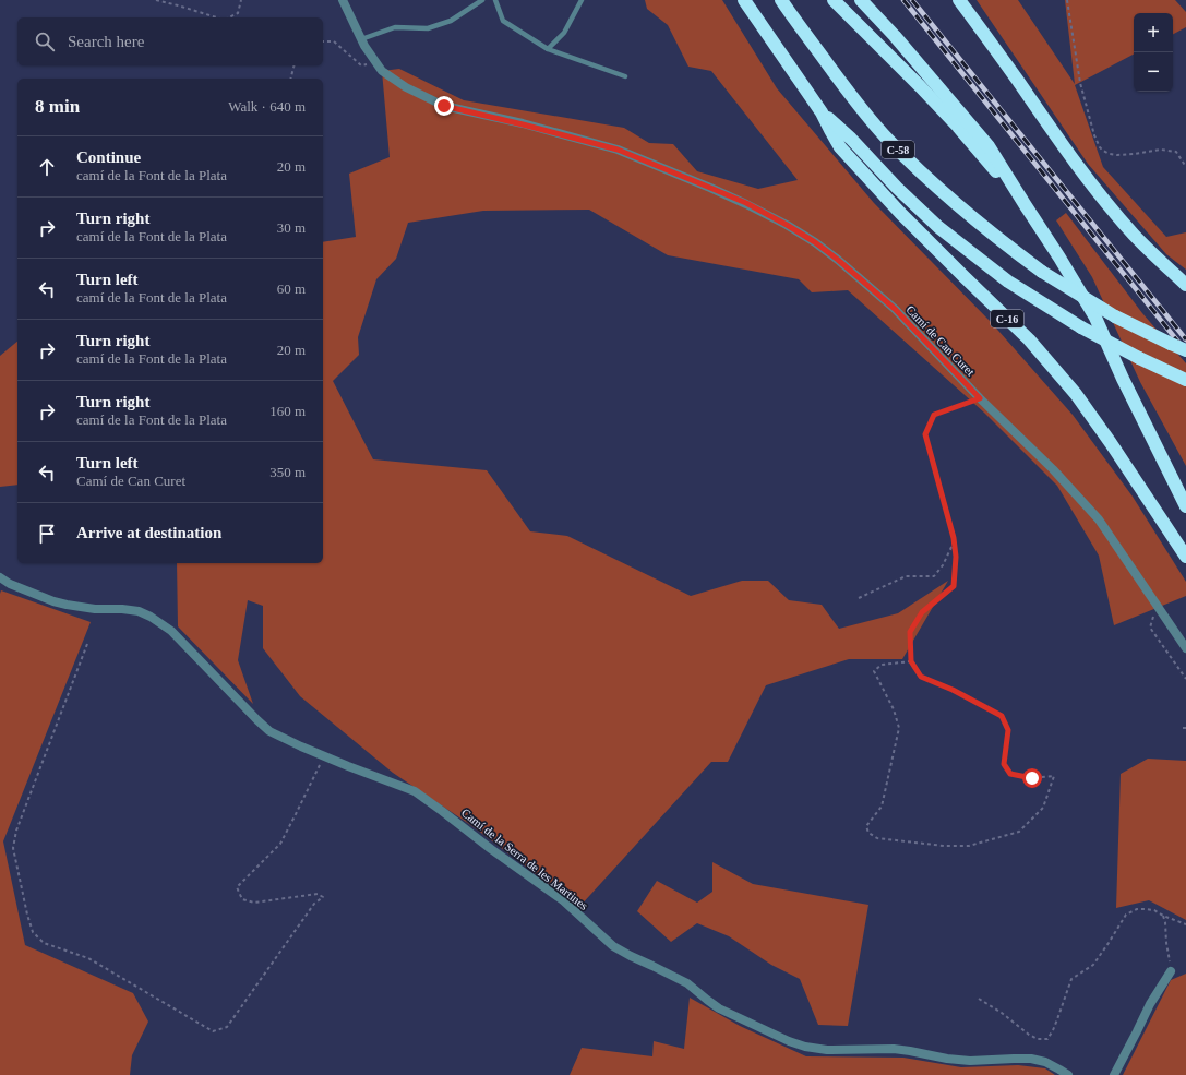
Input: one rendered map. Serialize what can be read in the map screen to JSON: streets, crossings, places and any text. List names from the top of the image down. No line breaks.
{"streets":{"highway":["C-58","C-16"],"street":["Camí de Can Curet","Camí de la Serra de les Martines"]},"crossings":[["C-58","C-16"]],"page":{"map_buttons":["+","−"],"search":"Search here","heading":["8 min","Walk · 640 m"],"list":[["Continue","camí de la Font de la Plata","20 m"],["Turn right","camí de la Font de la Plata","30 m"],["Turn left","camí de la Font de la Plata","60 m"],["Turn right","camí de la Font de la Plata","20 m"],["Turn right","camí de la Font de la Plata","160 m"],["Turn left","Camí de Can Curet","350 m"],"Arrive at destination"]}}
